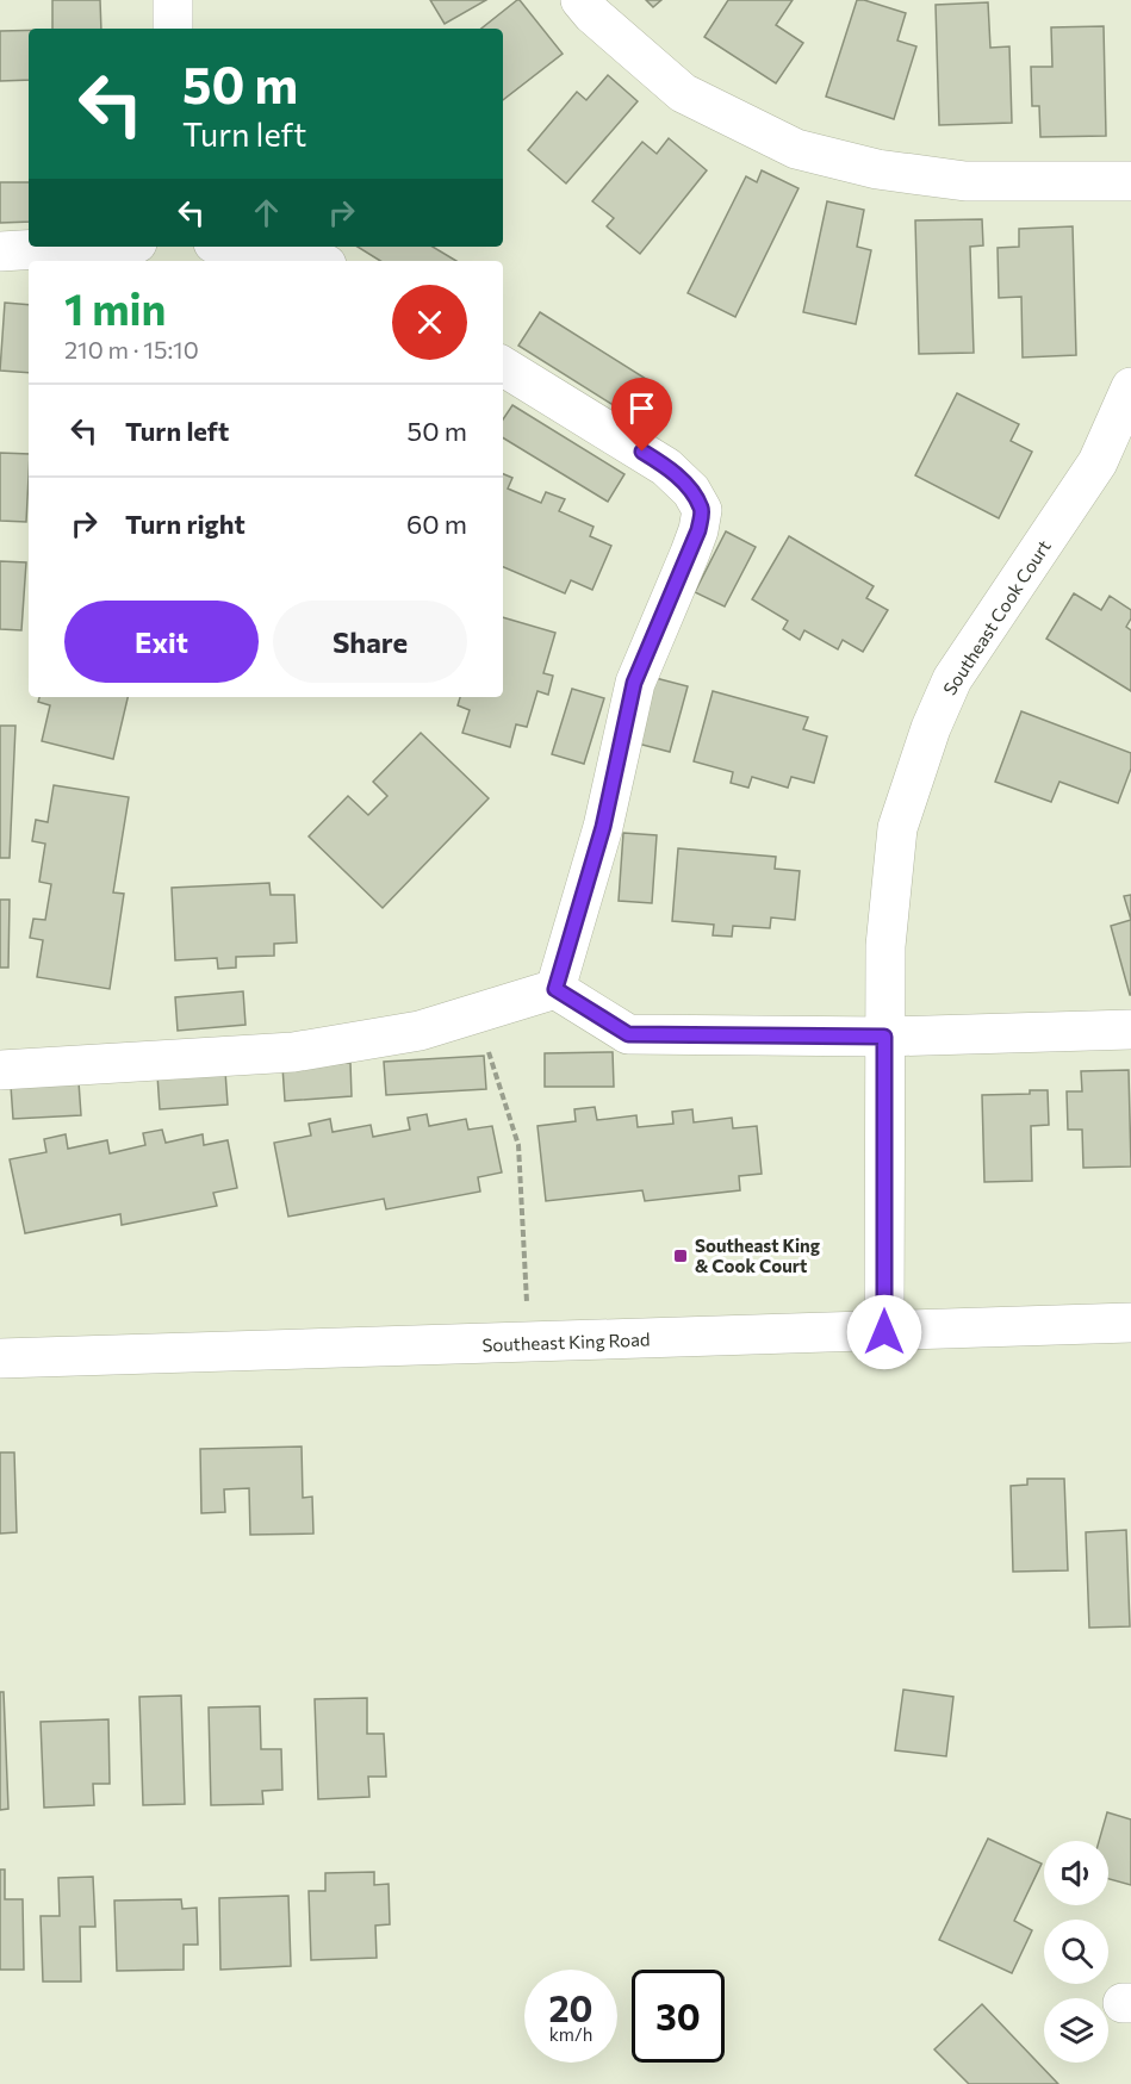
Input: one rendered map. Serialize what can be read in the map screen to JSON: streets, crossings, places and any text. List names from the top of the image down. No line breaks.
{"streets":{"street":["Southeast Cook Court","Southeast King Road"]},"crossings":[["Southeast Cook Court","Southeast King Road"]],"places":{"transit":["Southeast King & Cook Court"]},"page":{"turn":["50 m","Turn left"],"heading":["1 min","210 m · 15:10"],"list":[{"name":"Turn left","value":"50 m"},{"name":"Turn right","value":"60 m"}],"buttons":["Exit","Share"],"speed":"20 km/h","limit":"30"}}
